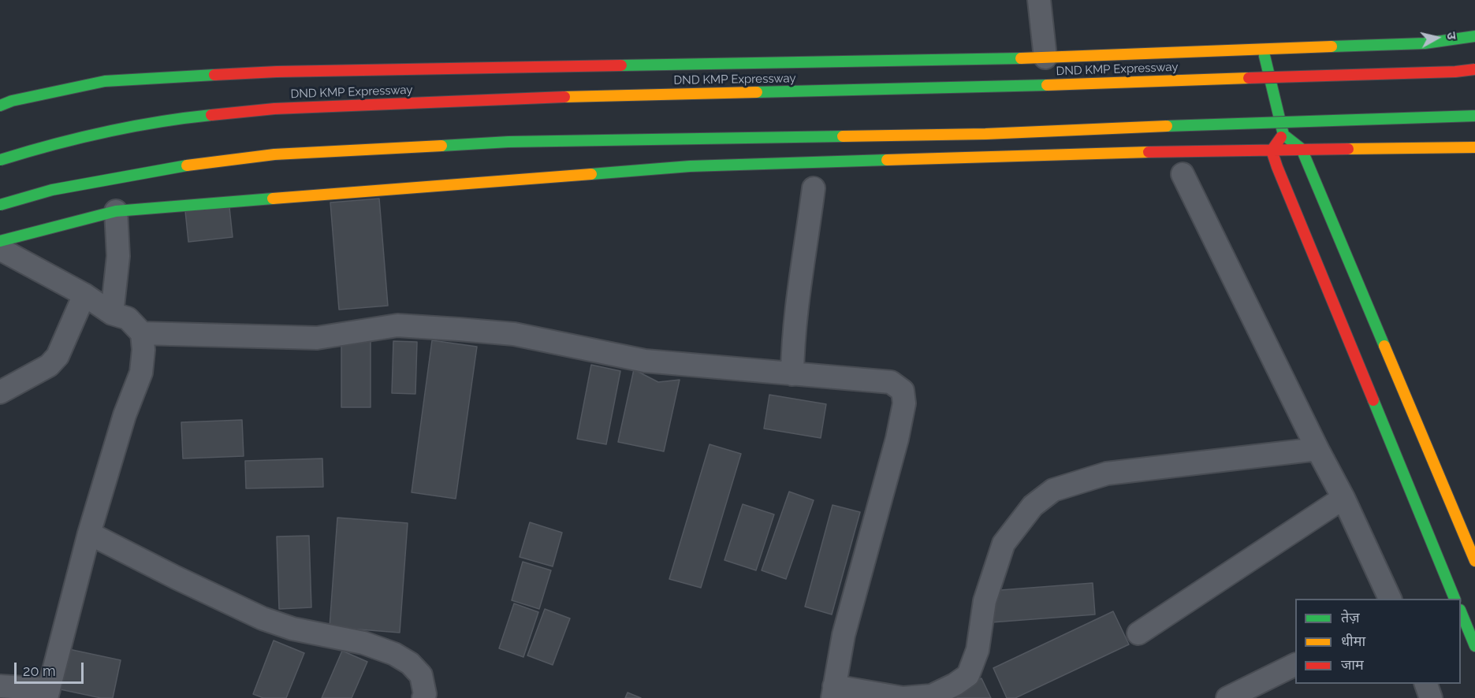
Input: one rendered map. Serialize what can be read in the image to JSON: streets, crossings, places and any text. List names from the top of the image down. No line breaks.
{"streets":{"main road":["DND KMP Expressway"]},"legend":["तेज़","धीमा","जाम"],"scale_bar":"20 m","north":"right"}
